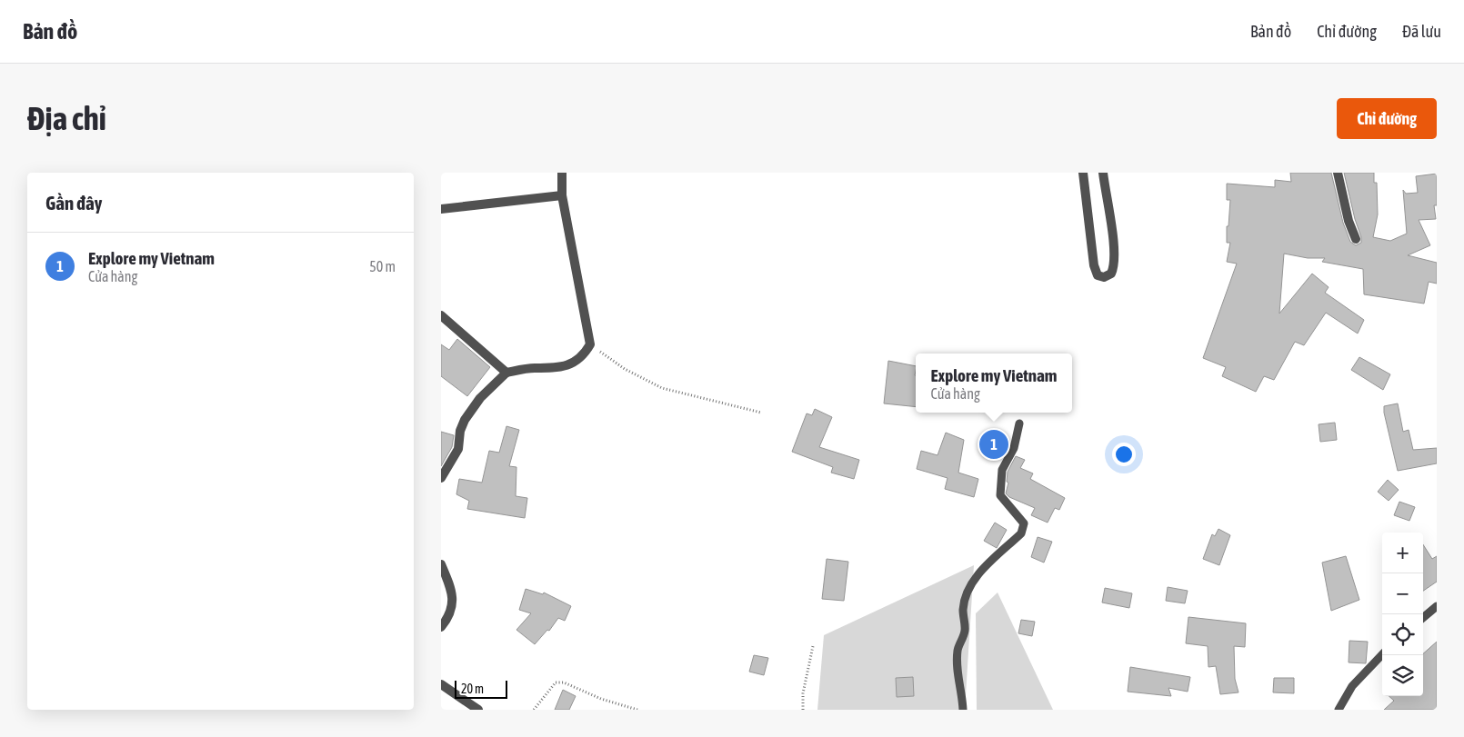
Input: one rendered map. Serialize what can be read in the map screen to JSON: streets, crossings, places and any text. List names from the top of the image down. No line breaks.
{"scale_bar":"20 m","page":{"header":"Bản đồ","nav":["Bản đồ","Chỉ đường","Đã lưu"],"buttons":"Chỉ đường","title":"Địa chỉ","heading":"Gần đây","list":[{"mark":"1","name":"Explore my Vietnam","note":"Cửa hàng","value":"50 m"}],"popup":["Explore my Vietnam","Cửa hàng"],"pins":"1","map_buttons":["+","−"],"scale":"20 m"}}
